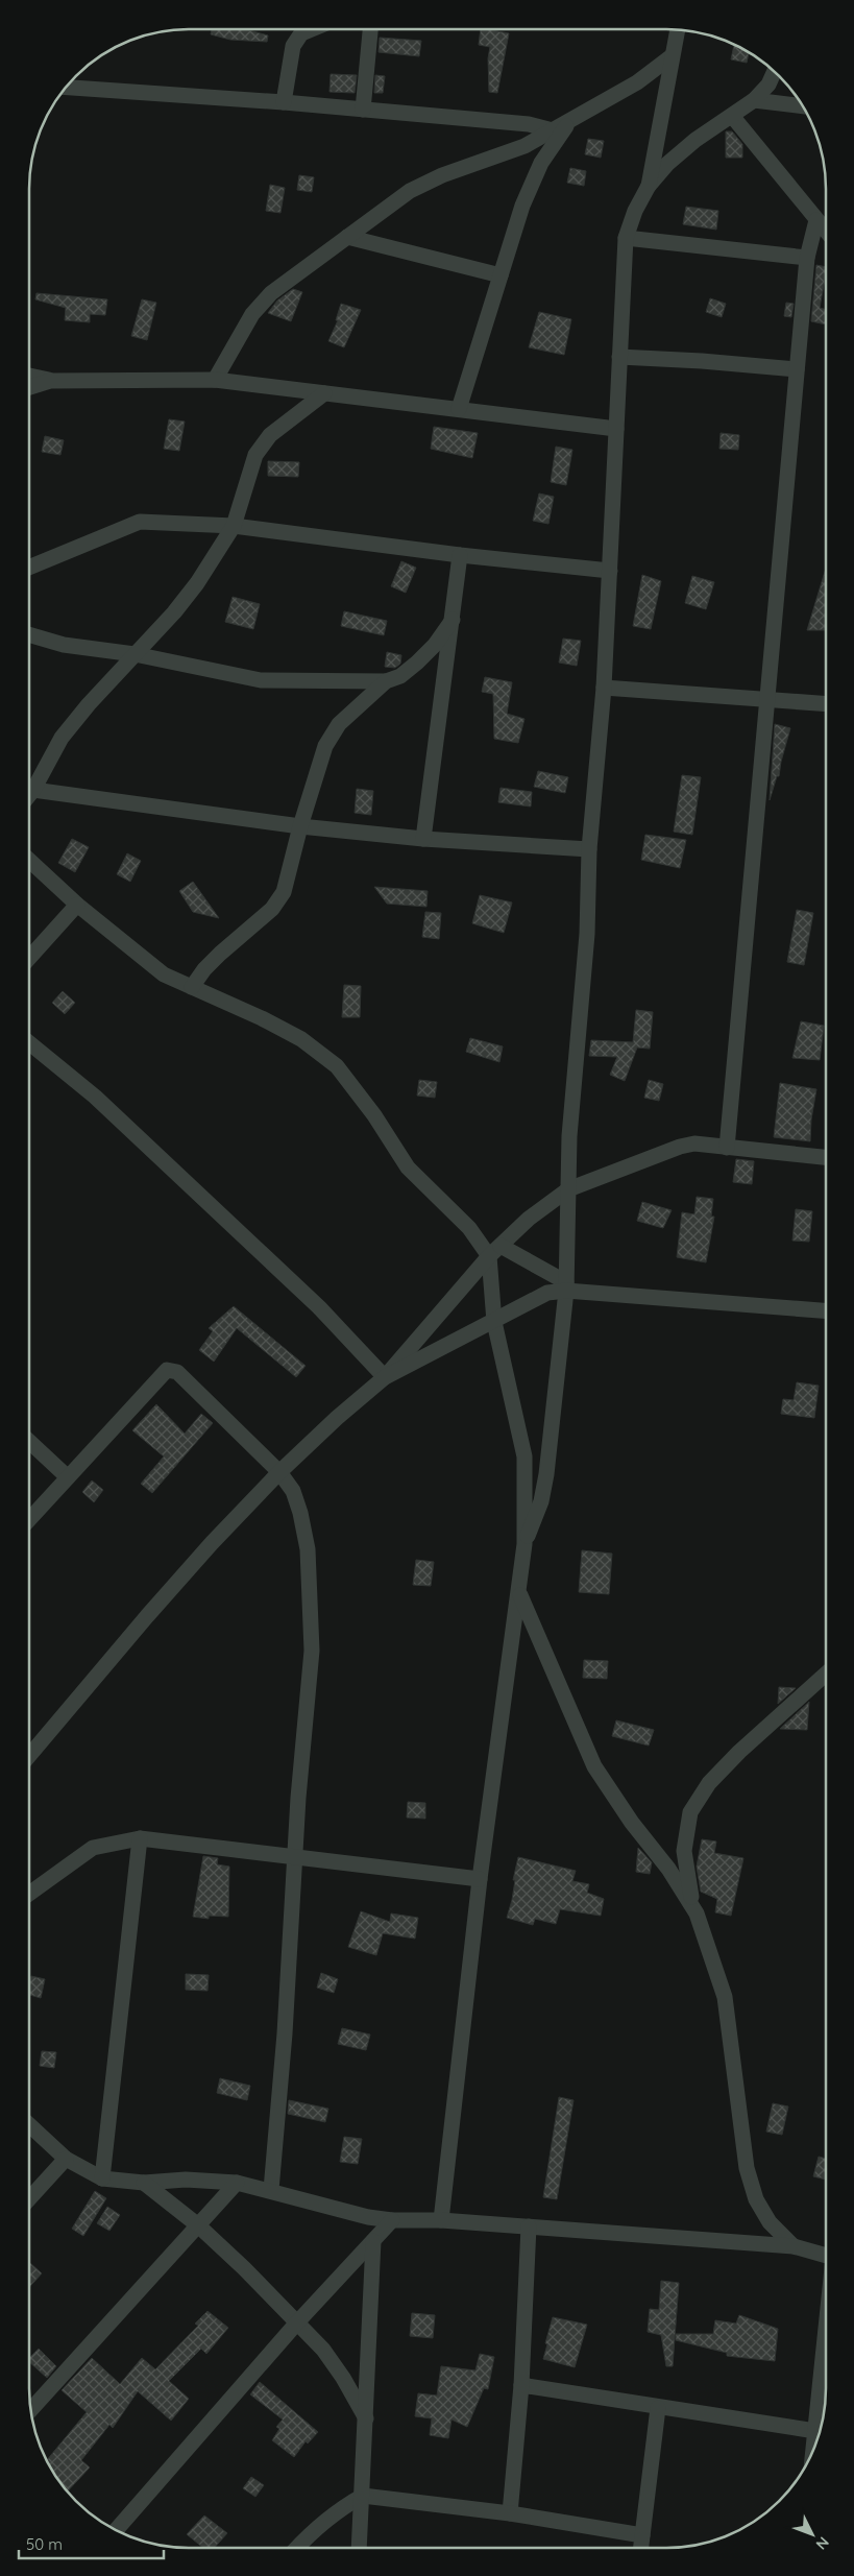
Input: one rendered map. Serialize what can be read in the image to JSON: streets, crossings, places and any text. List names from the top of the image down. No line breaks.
{"scale_bar":"50 m","north":"bottom right"}
